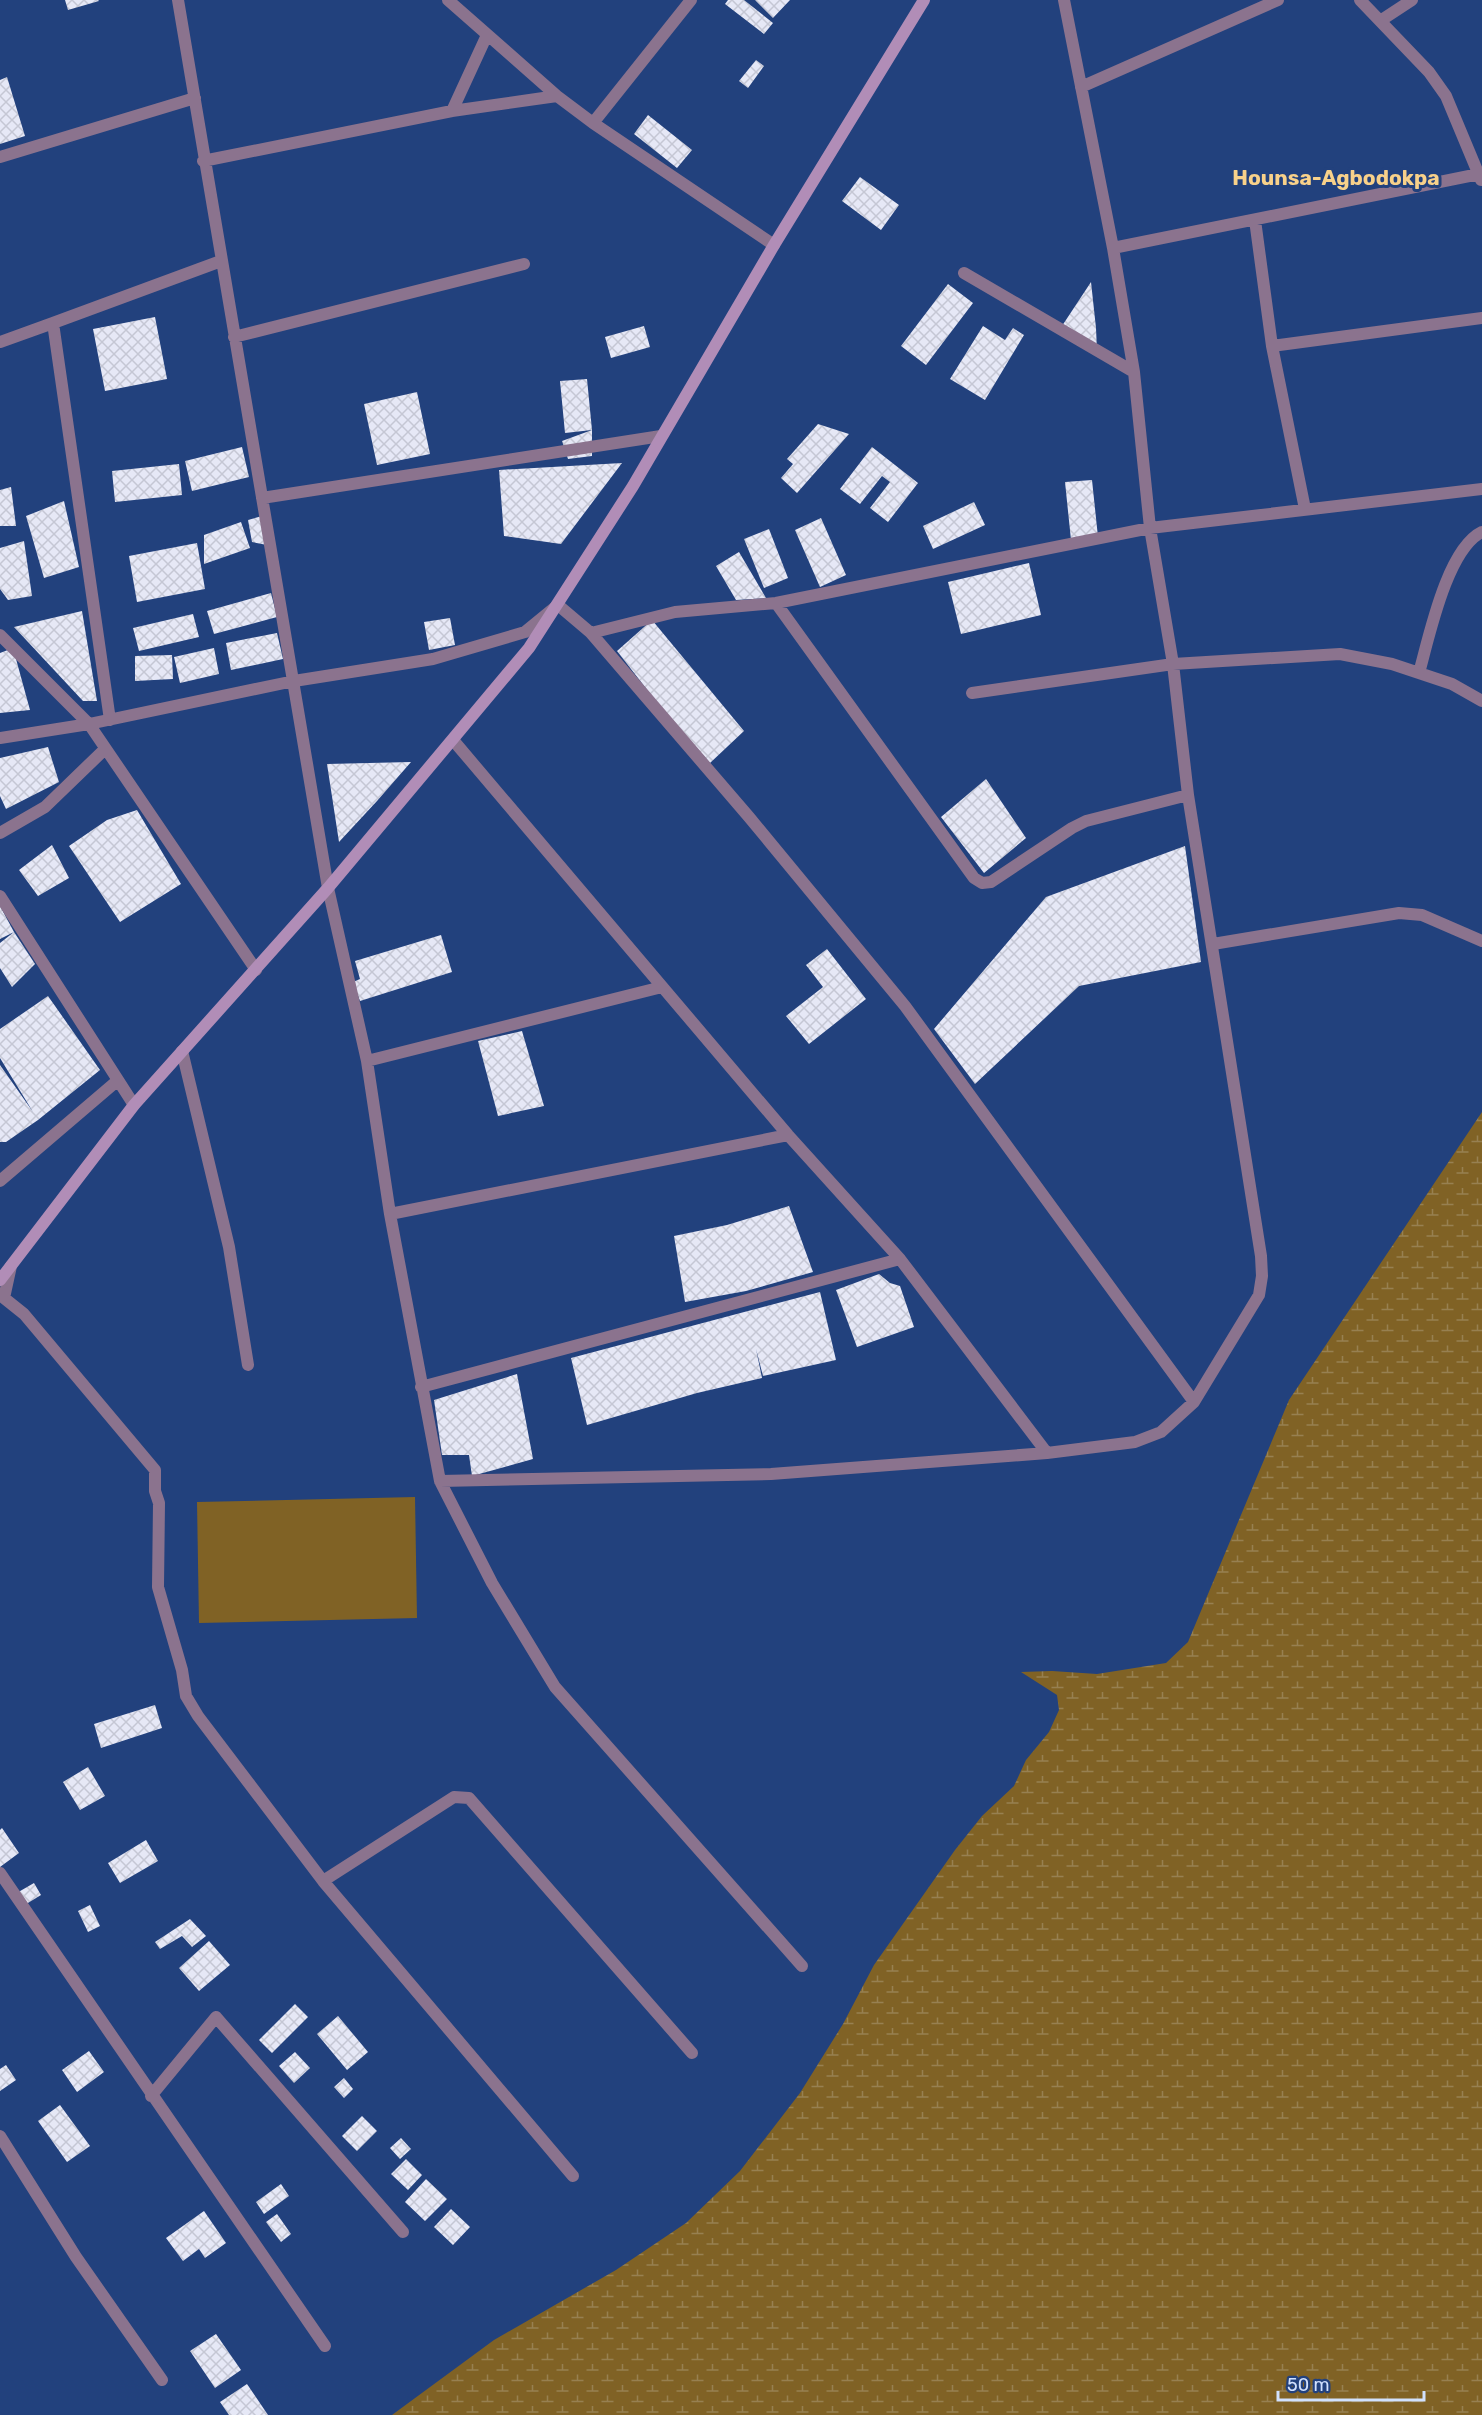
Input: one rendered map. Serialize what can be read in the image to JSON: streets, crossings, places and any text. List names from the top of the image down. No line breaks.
{"districts":["Hounsa-Agbodokpa"],"scale_bar":"50 m"}
